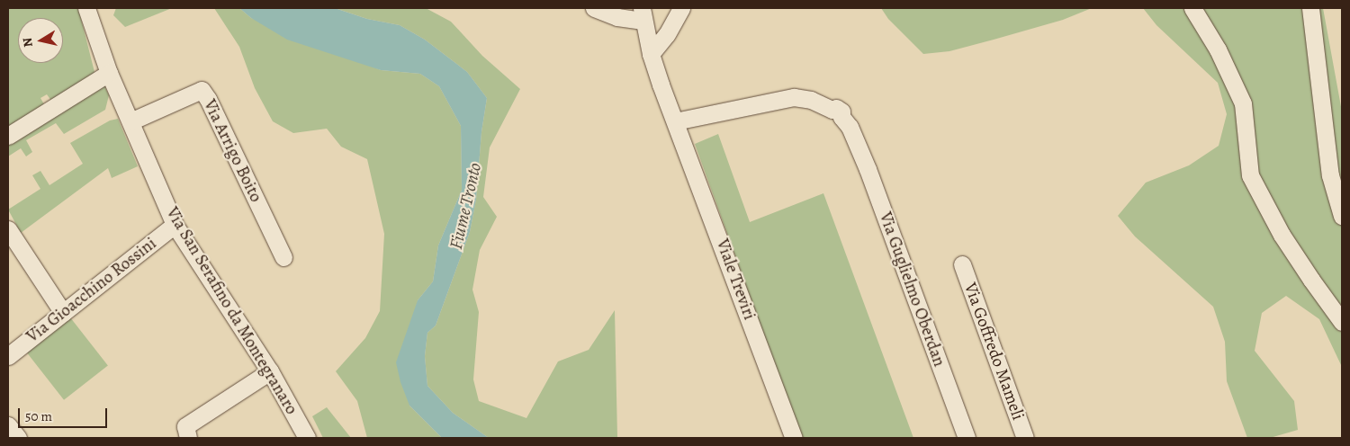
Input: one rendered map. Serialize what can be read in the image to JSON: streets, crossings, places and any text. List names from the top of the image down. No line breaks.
{"streets":{"street":["Via Arrigo Boito","Viale Treviri","Via Guglielmo Oberdan","Via Gioacchino Rossini","Via San Serafino da Montegranaro","Via Goffredo Mameli"]},"crossings":[["Via Arrigo Boito","Via San Serafino da Montegranaro"],["Viale Treviri","Via Guglielmo Oberdan"],["Via Gioacchino Rossini","Via San Serafino da Montegranaro"]],"water":["Fiume Tronto"],"scale_bar":"50 m","north":"left"}
